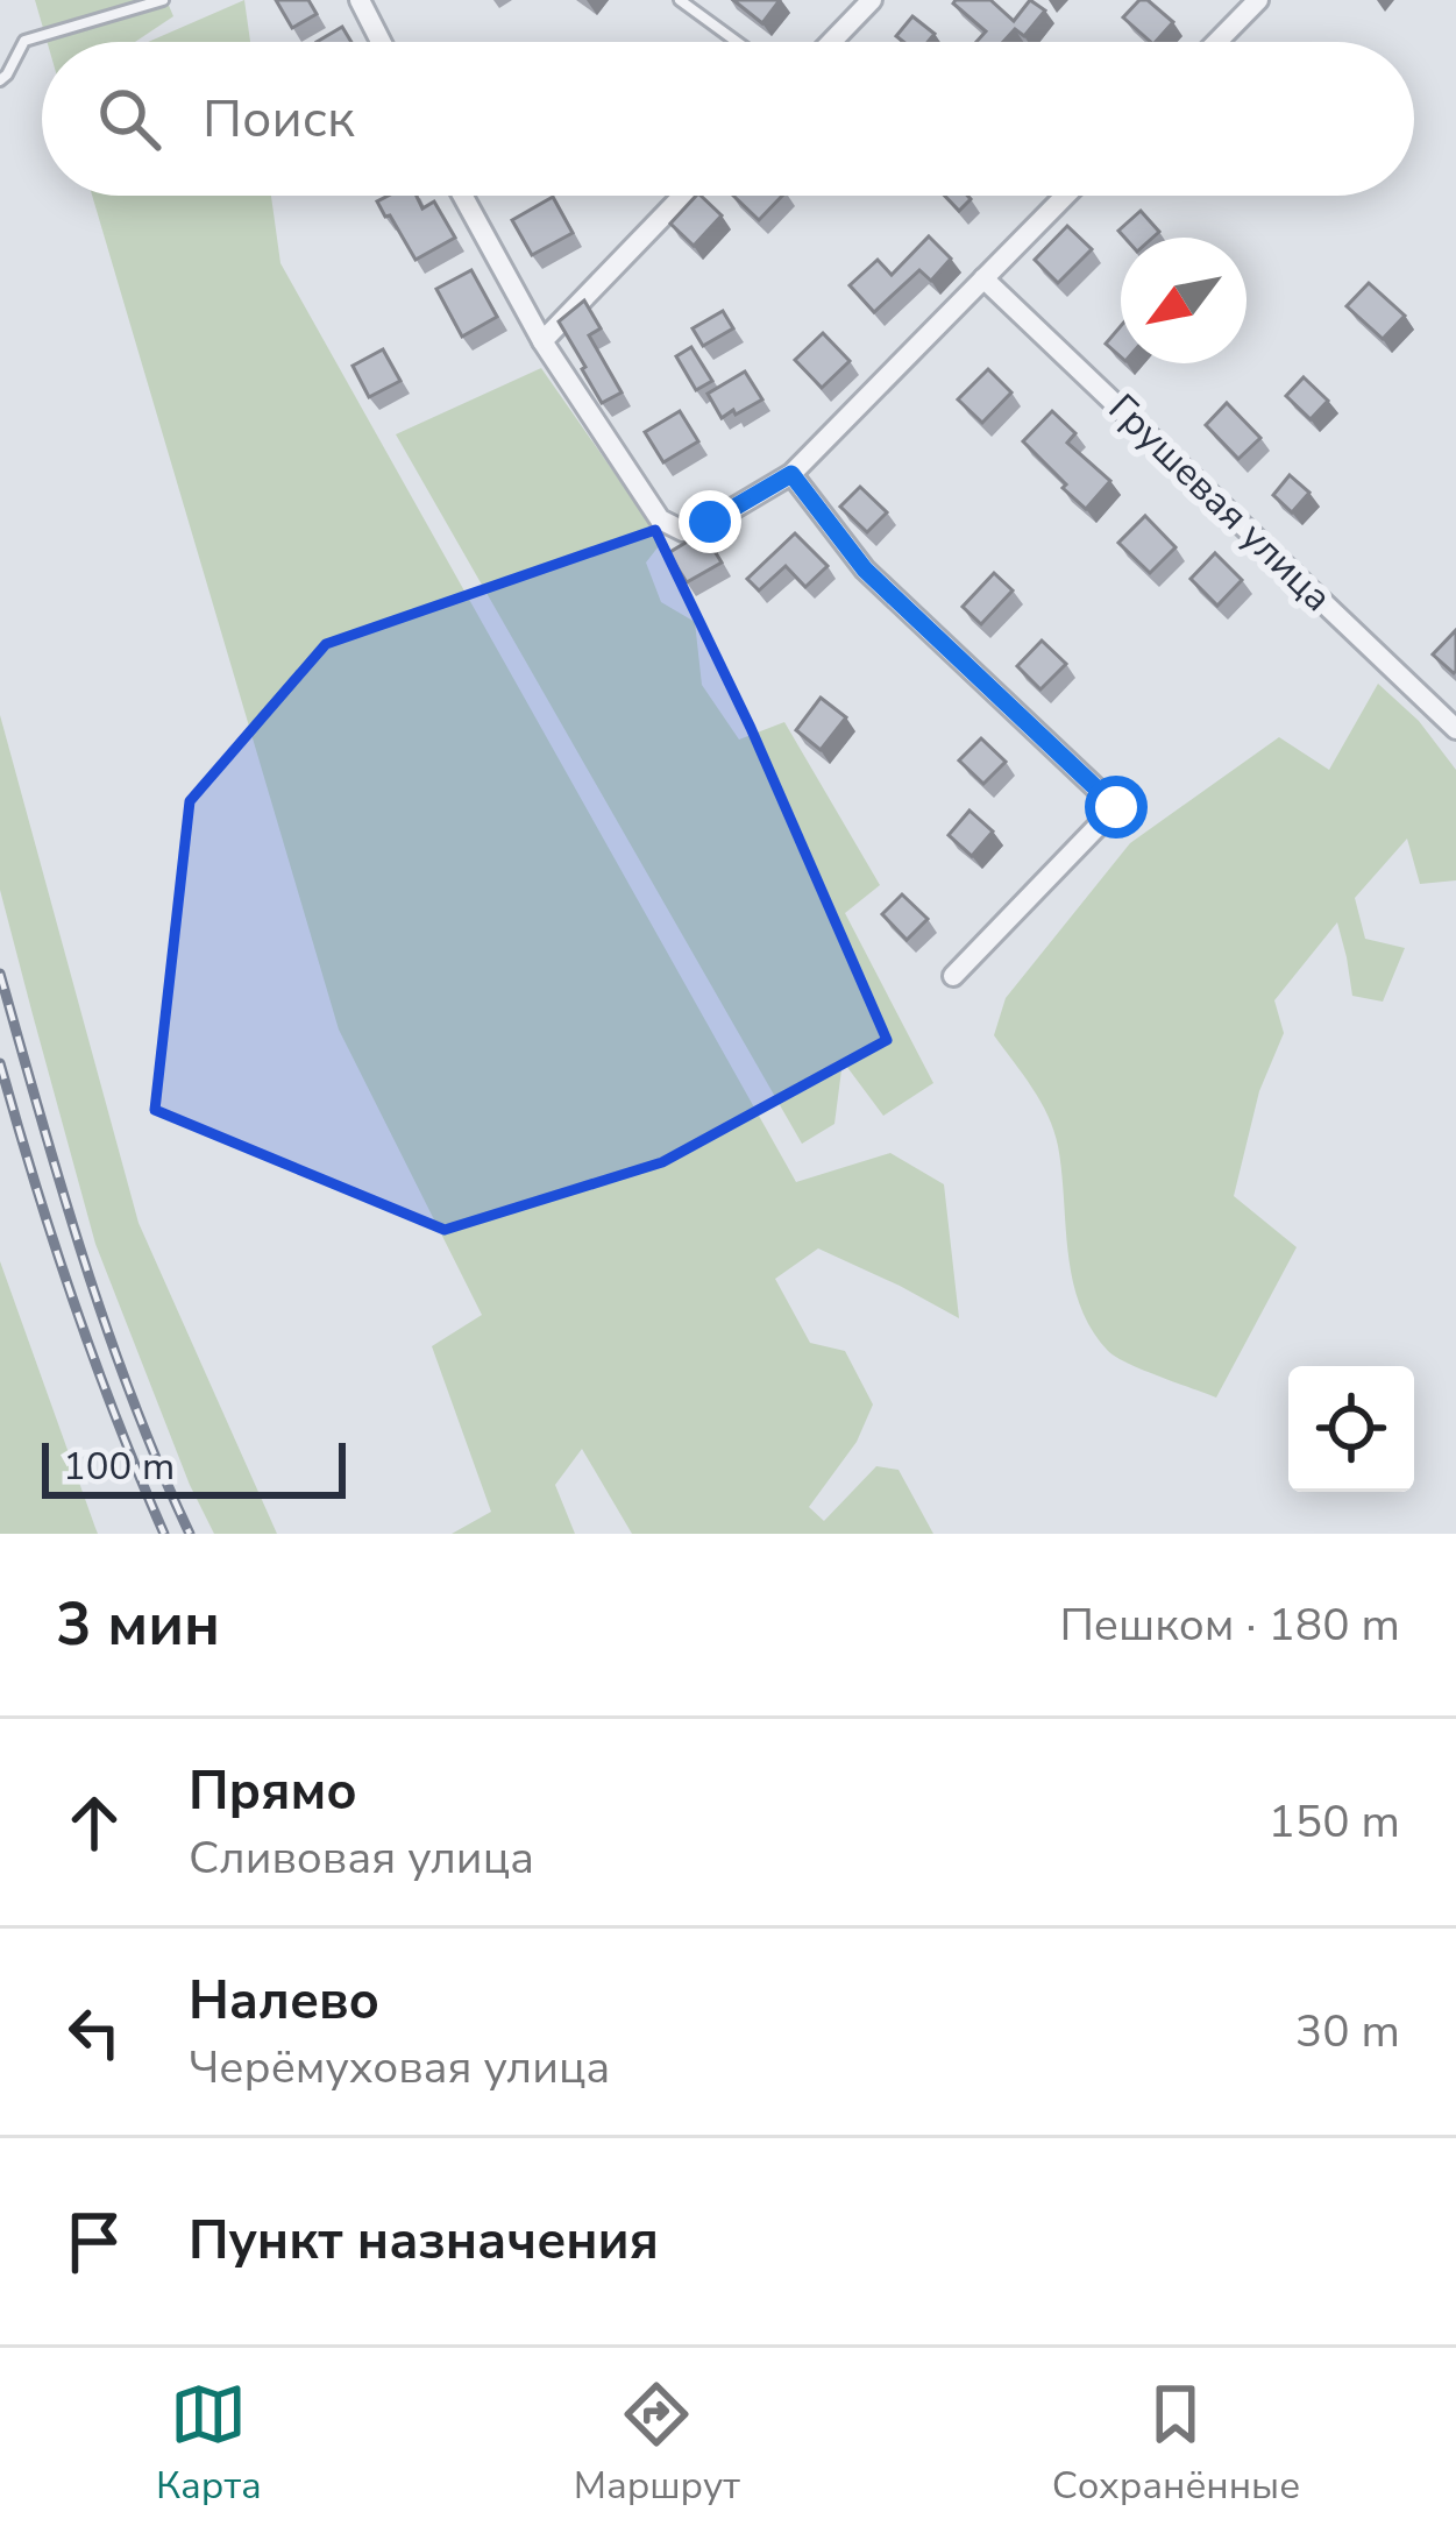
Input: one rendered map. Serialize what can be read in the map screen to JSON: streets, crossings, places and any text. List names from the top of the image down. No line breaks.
{"streets":{"street":["Грушевая улица"]},"scale_bar":"100 m","north":"bottom left","page":{"search":"Поиск","scale":"100 m","heading":["3 мин","Пешком · 180 m"],"list":[["Прямо","Сливовая улица","150 m"],["Налево","Черёмуховая улица","30 m"],"Пункт назначения"],"nav":["Карта","Маршрут","Сохранённые"]}}
